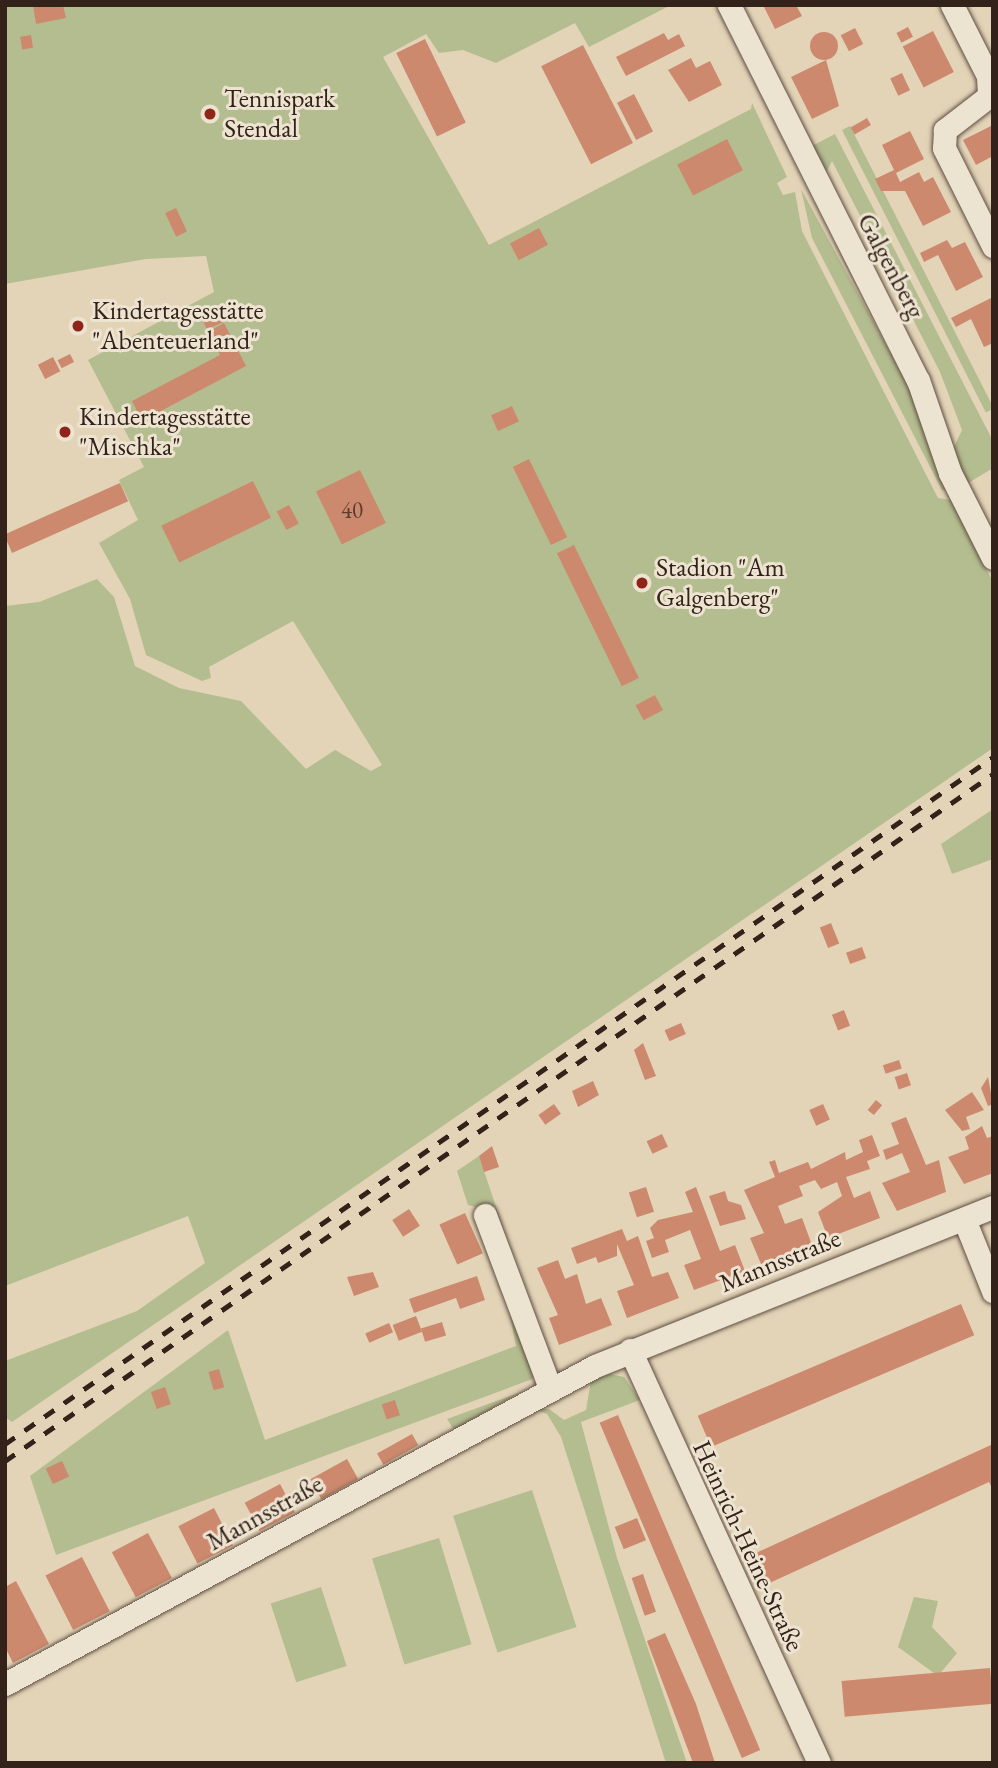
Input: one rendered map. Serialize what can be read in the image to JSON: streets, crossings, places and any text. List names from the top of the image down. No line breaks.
{"streets":{"street":["Galgenberg","Mannsstraße","Heinrich-Heine-Straße"]},"crossings":[["Mannsstraße","Heinrich-Heine-Straße"]],"places":["Tennispark Stendal","Kindertagesstätte \"Abenteuerland\"","Kindertagesstätte \"Mischka\"","Stadion \"Am Galgenberg\""],"house_numbers":["40"]}
